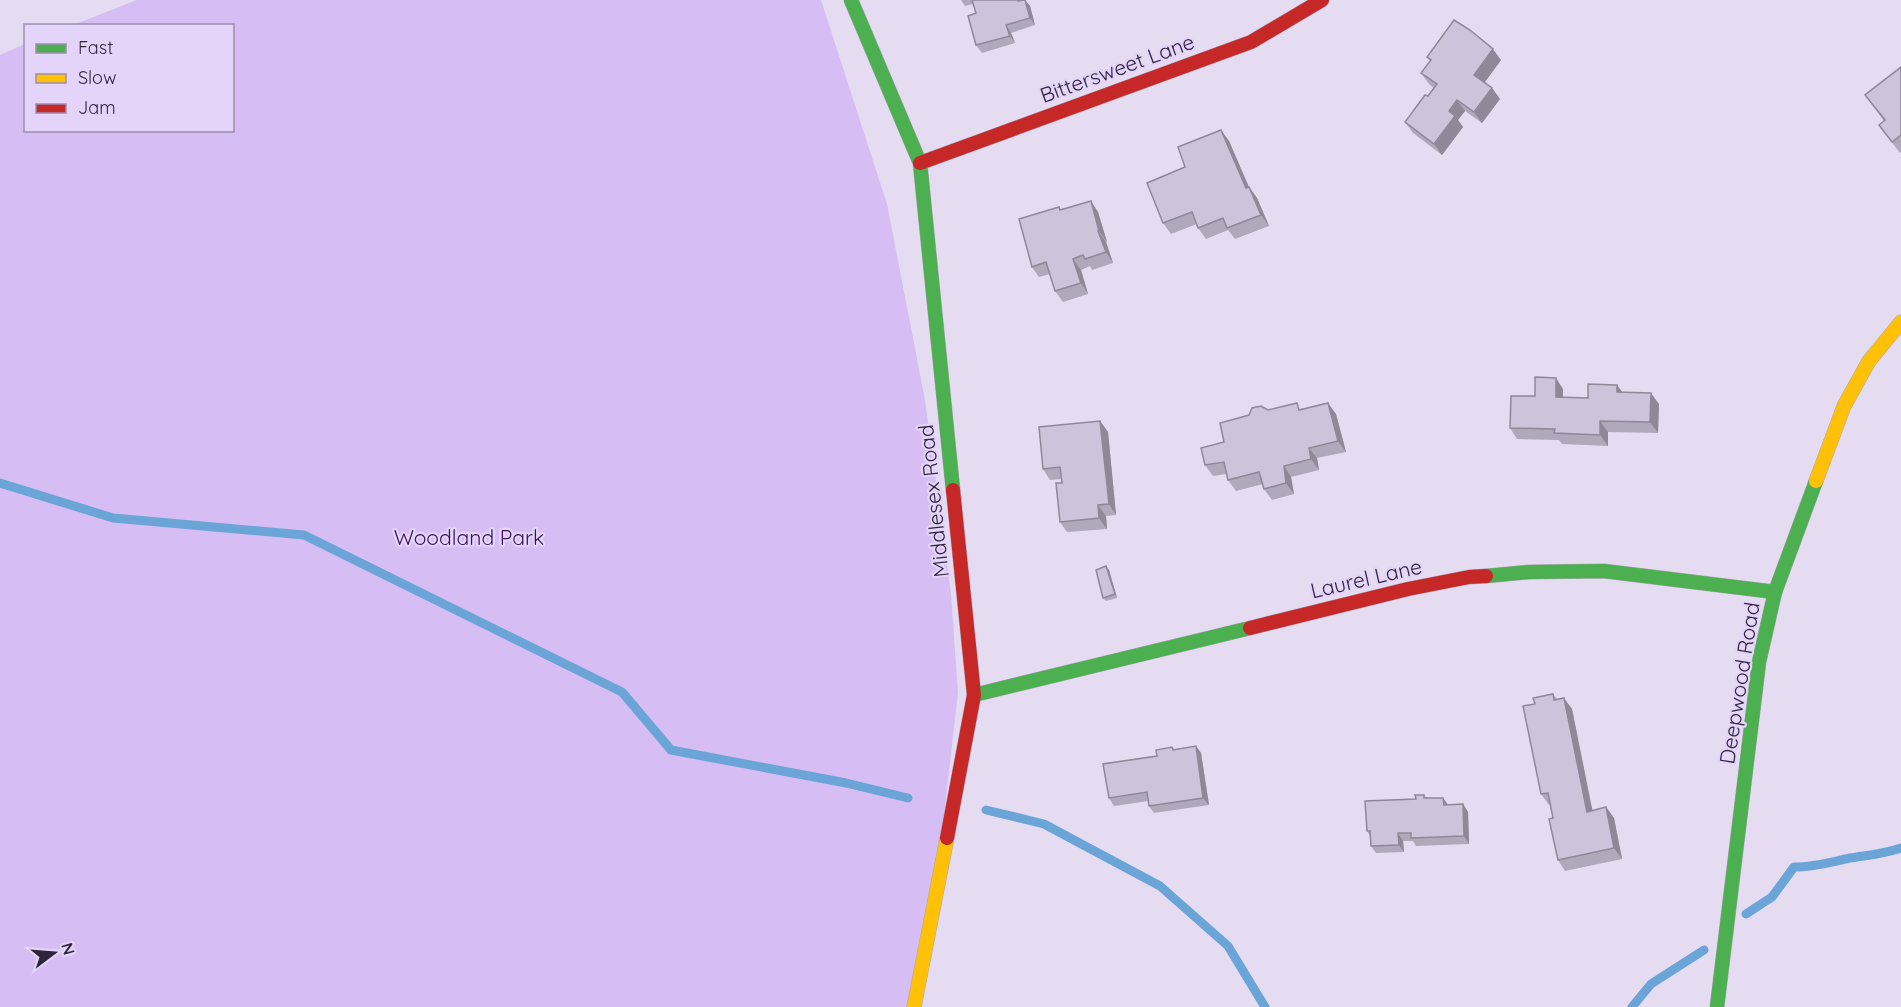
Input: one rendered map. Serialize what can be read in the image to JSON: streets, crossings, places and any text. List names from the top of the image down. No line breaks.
{"streets":{"street":["Bittersweet Lane","Middlesex Road","Laurel Lane","Deepwood Road"]},"crossings":[["Bittersweet Lane","Middlesex Road"],["Middlesex Road","Laurel Lane"],["Laurel Lane","Deepwood Road"]],"parks":["Woodland Park"],"legend":["Fast","Slow","Jam"],"north":"right"}
